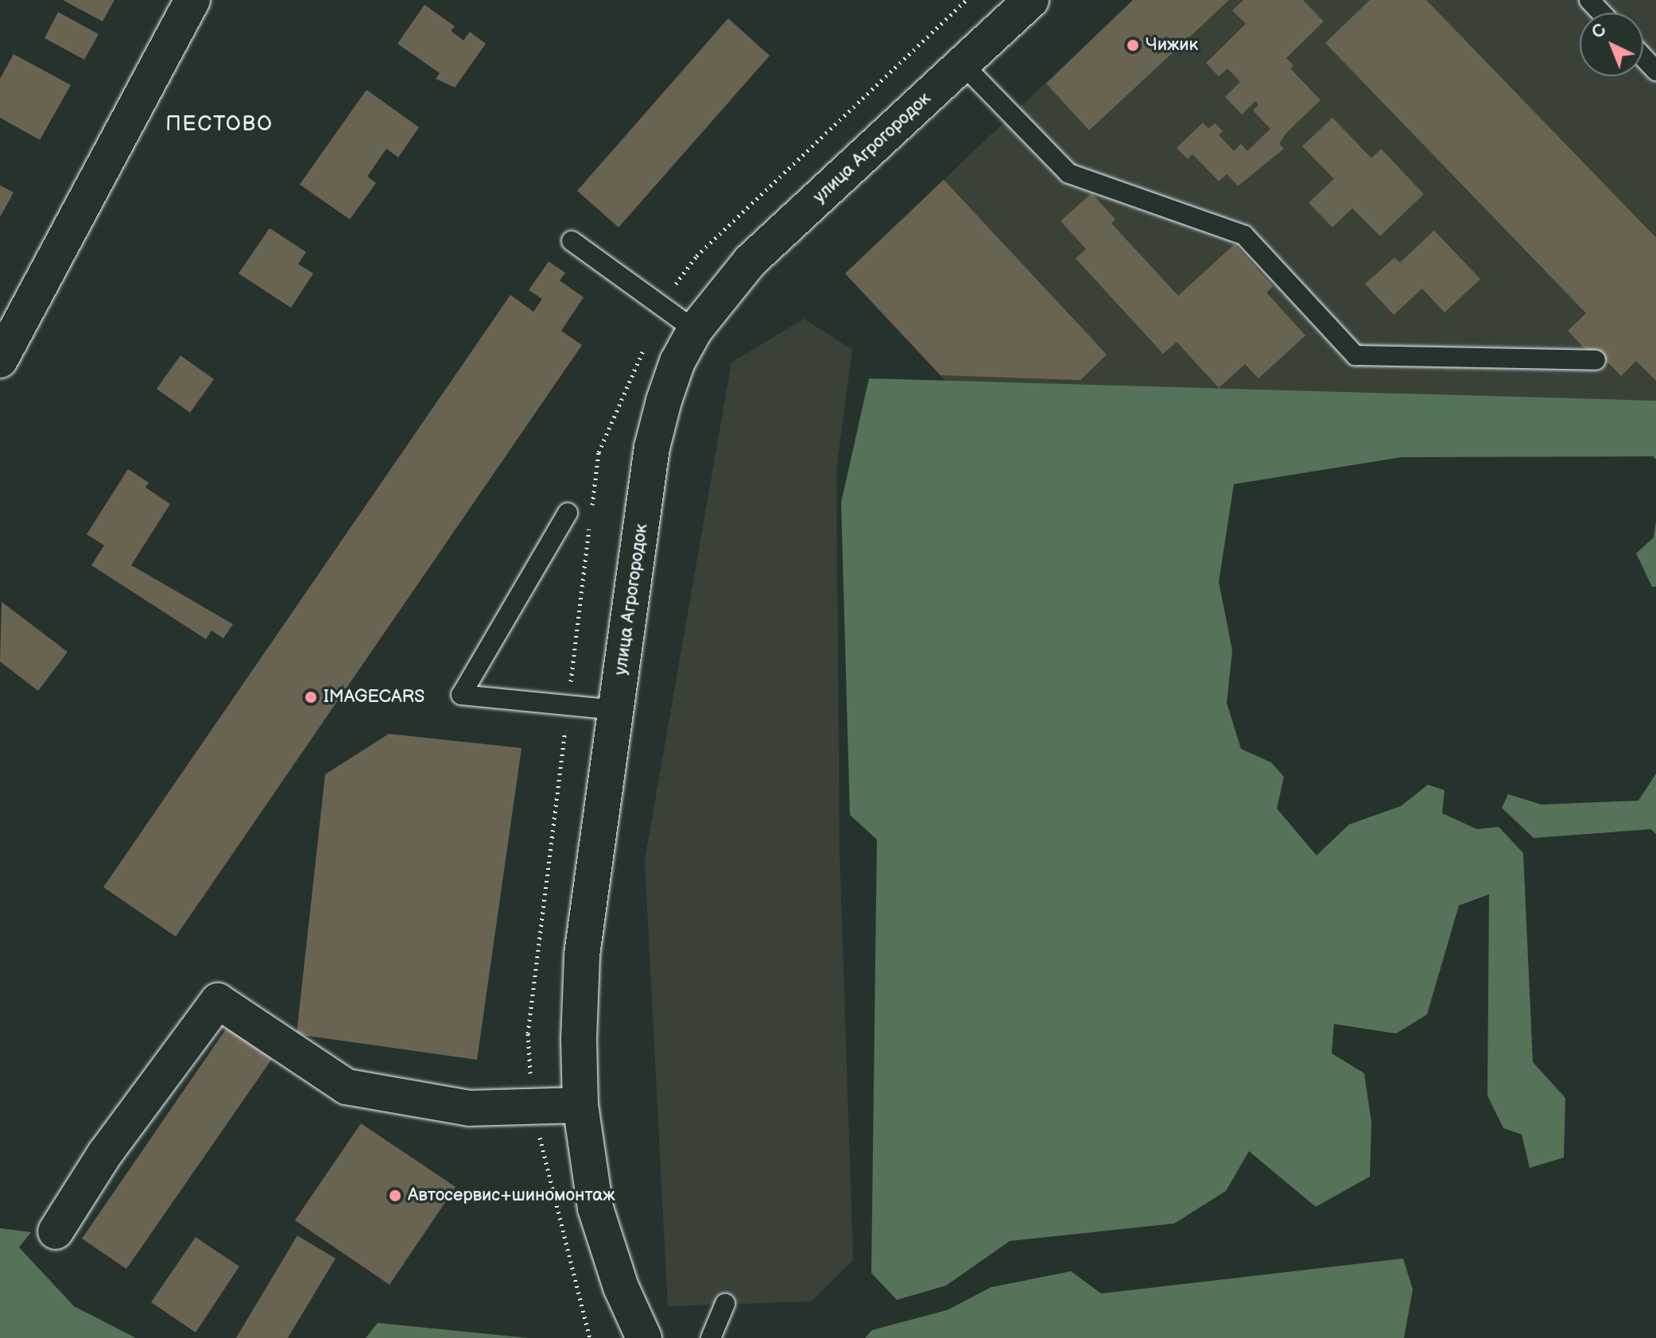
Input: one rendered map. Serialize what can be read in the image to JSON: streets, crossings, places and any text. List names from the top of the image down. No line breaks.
{"streets":{"street":["улица Агрогородок"]},"districts":["ПЕСТОВО"],"places":["Чижик","IMAGECARS","Автосервис+шиномонтаж"],"north":"top left"}
